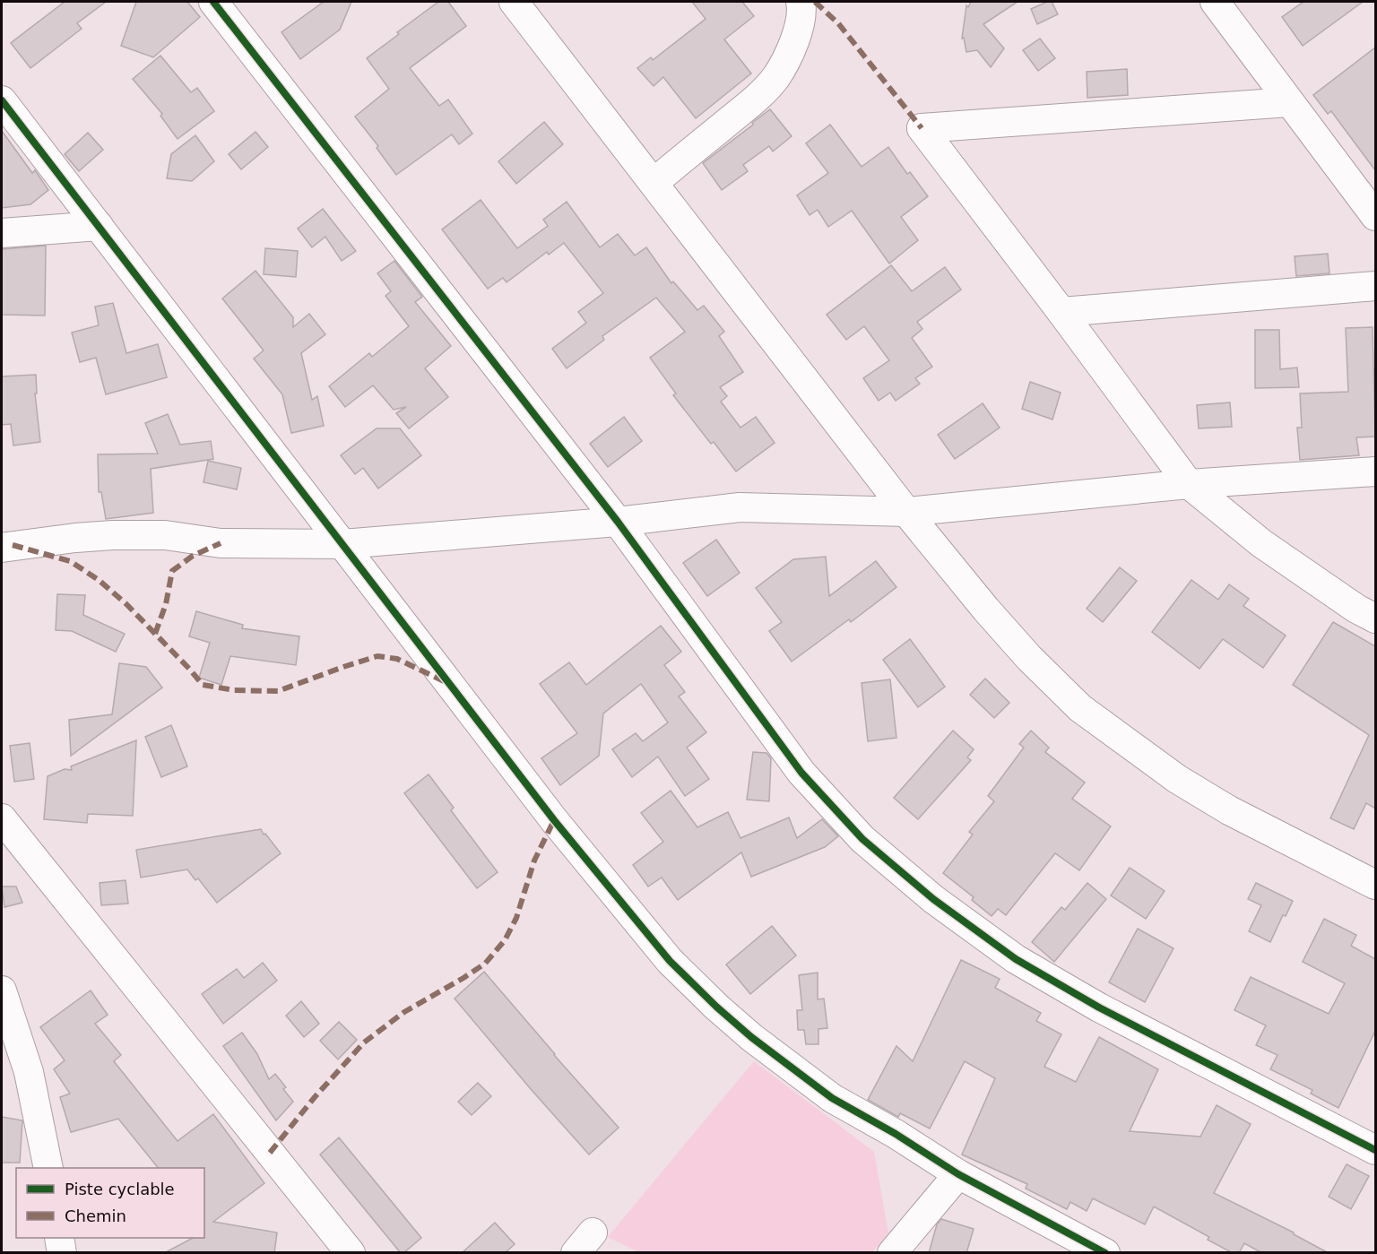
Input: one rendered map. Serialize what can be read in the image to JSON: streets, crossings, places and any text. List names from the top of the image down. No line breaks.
{"legend":["Piste cyclable","Chemin"]}
